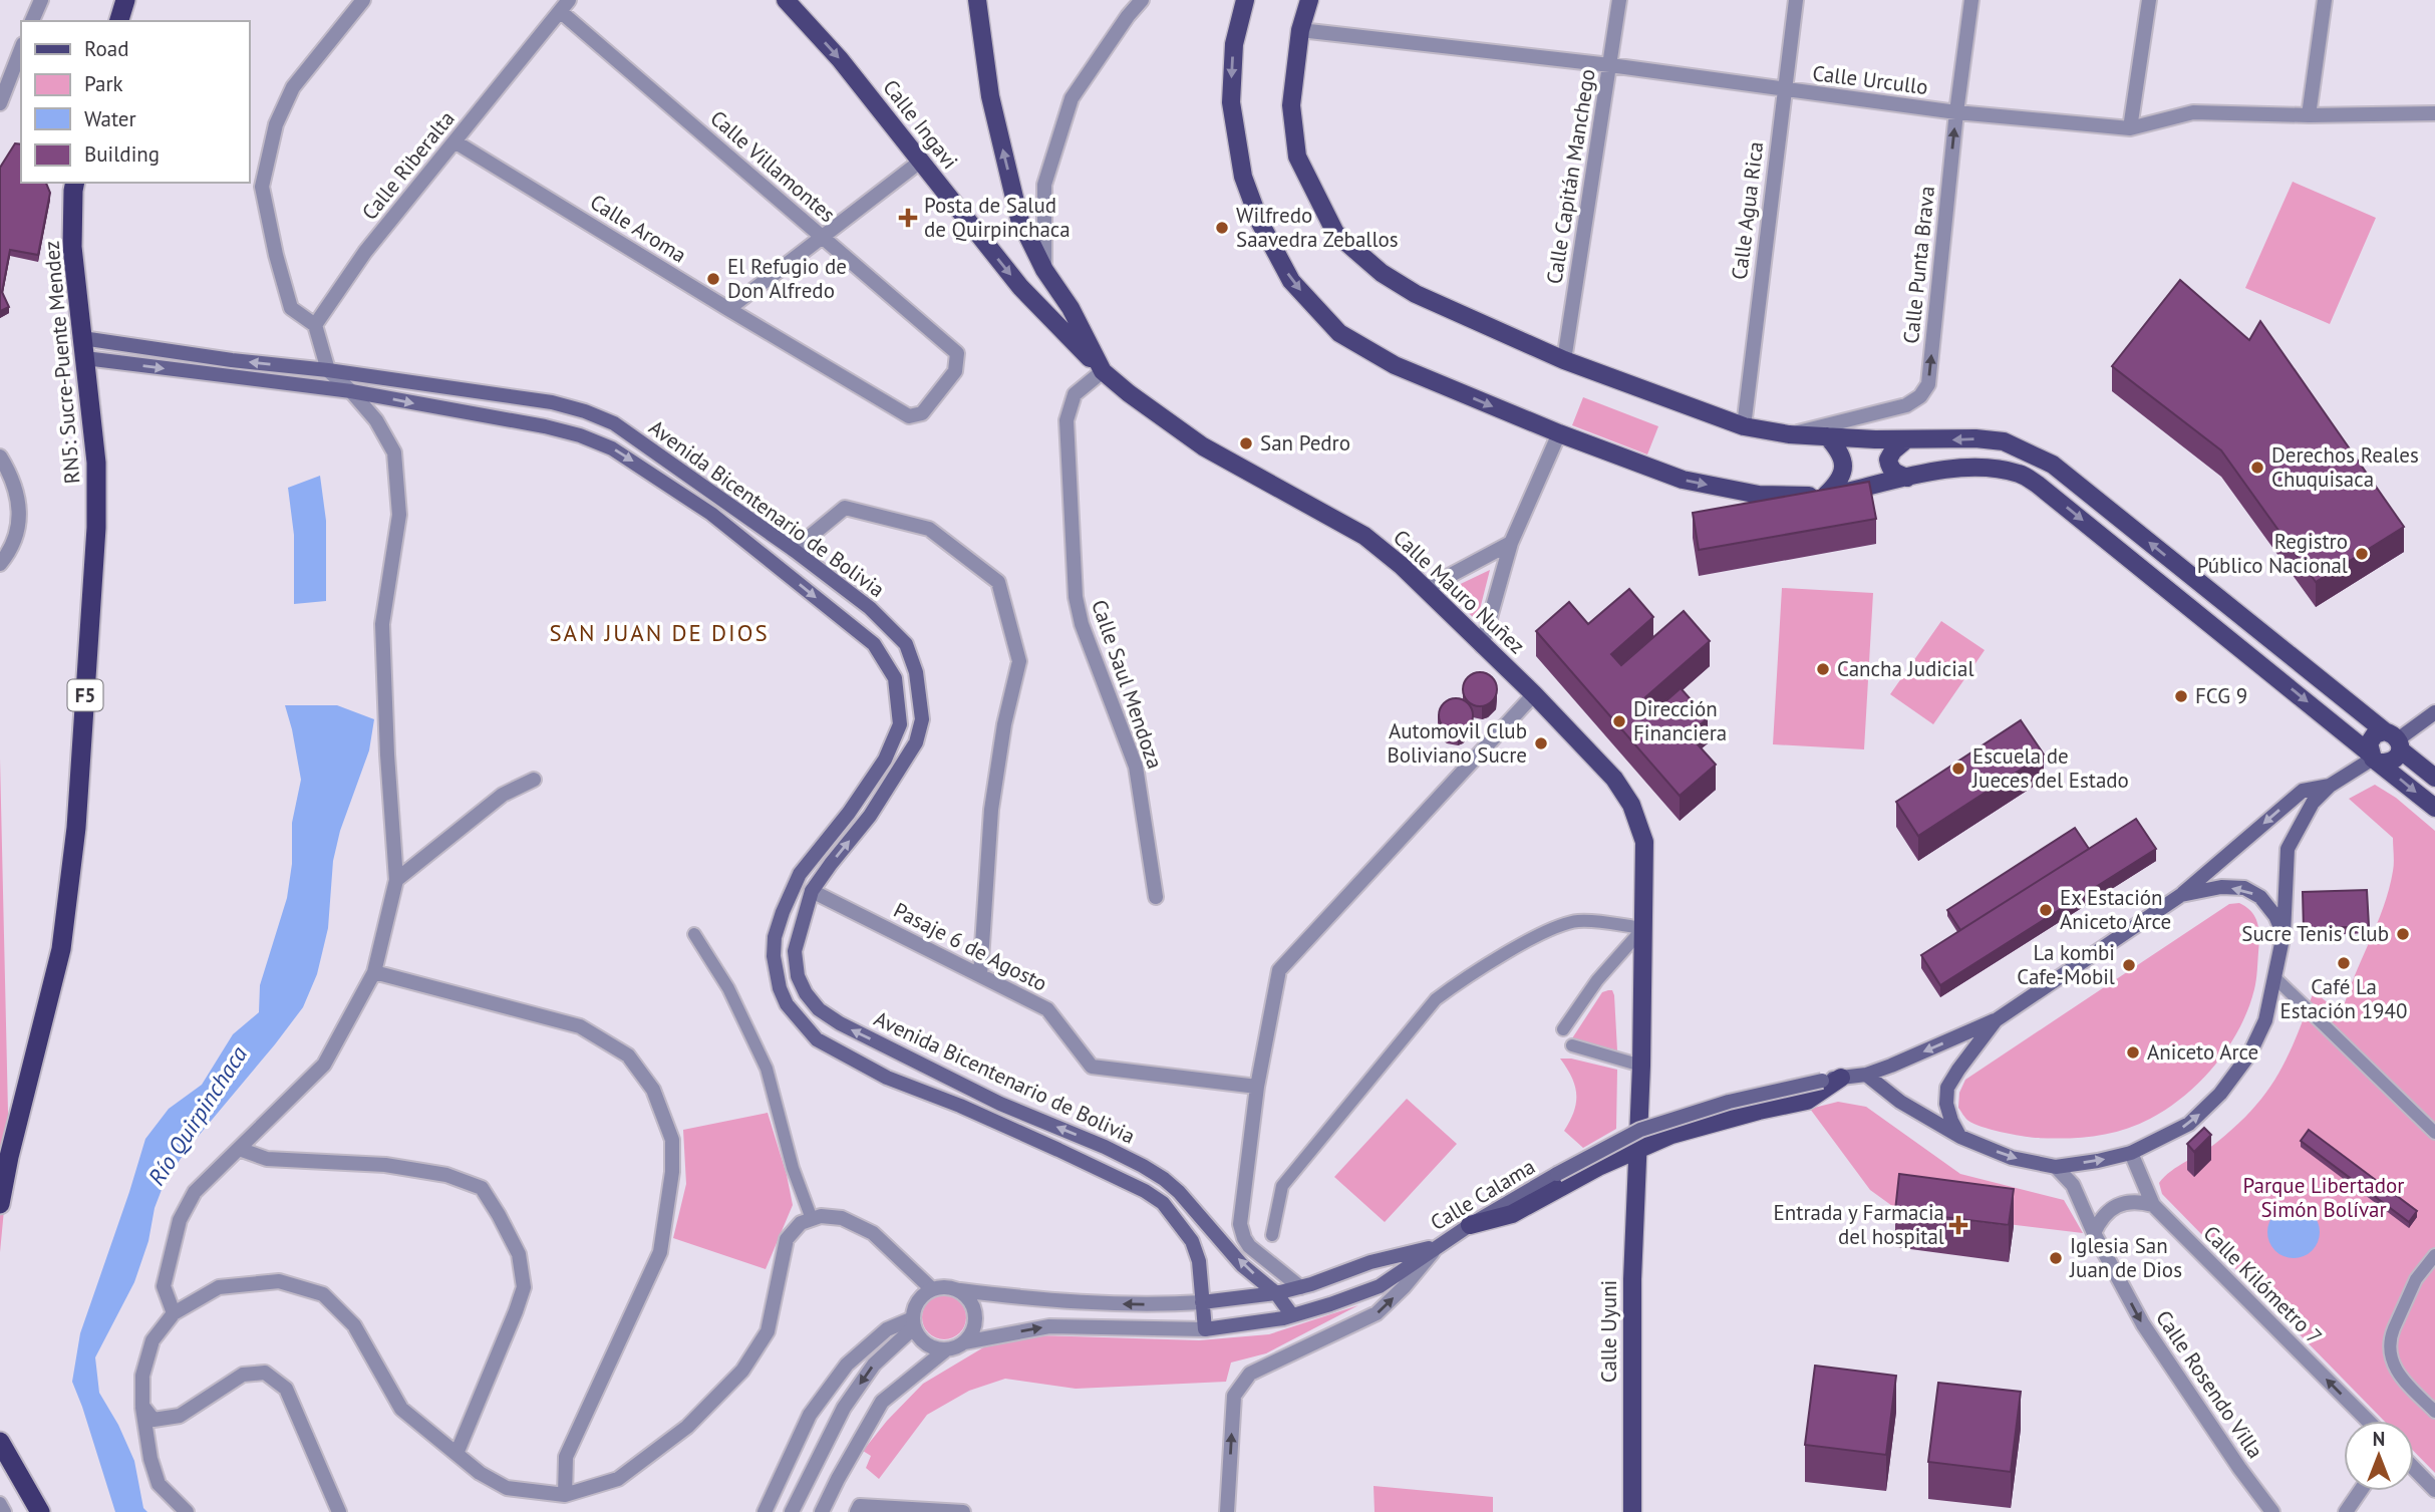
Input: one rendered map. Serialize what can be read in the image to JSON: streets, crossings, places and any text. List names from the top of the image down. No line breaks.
{"streets":{"highway":["RN5: Sucre-Puente Mendez","F5"],"main road":["Calle Ingavi","Avenida Bicentenario de Bolivia","Calle Mauro Nuñez","Calle Calama","Calle Uyuni"],"street":["Calle Urcullo","Calle Riberalta","Calle Villamontes","Calle Capitán Manchego","Calle Agua Rica","Calle Aroma","Calle Punta Brava","Calle Saul Mendoza","Pasaje 6 de Agosto","Calle Kilómetro 7","Calle Rosendo Villa"]},"crossings":[["Calle Urcullo","Calle Capitán Manchego"],["Calle Urcullo","Calle Agua Rica"],["Calle Urcullo","Calle Punta Brava"],["Calle Ingavi","Calle Mauro Nuñez"],["Calle Ingavi","Calle Saul Mendoza"],["Calle Riberalta","Calle Villamontes"],["Calle Riberalta","Calle Aroma"],["Calle Villamontes","Calle Aroma"],["RN5: Sucre-Puente Mendez","Avenida Bicentenario de Bolivia"],["Avenida Bicentenario de Bolivia","Pasaje 6 de Agosto"],["Calle Mauro Nuñez","Calle Saul Mendoza"],["Calle Mauro Nuñez","Calle Uyuni"]],"one_way":["Calle Ingavi","Calle Punta Brava","Calle Calama","Calle Kilómetro 7","Calle Rosendo Villa"],"districts":["SAN JUAN DE DIOS"],"water":["Río Quirpinchaca"],"parks":["Parque Libertador Simón Bolívar"],"places":{"health":["Posta de Salud de Quirpinchaca","Entrada y Farmacia del hospital"],"other":["Wilfredo Saavedra Zeballos","El Refugio de Don Alfredo","San Pedro","Derechos Reales Chuquisaca","Registro Público Nacional","Cancha Judicial","FCG 9","Dirección Financiera","Automovil Club Boliviano Sucre","Escuela de Jueces del Estado","Ex Estación Aniceto Arce","Sucre Tenis Club","Café La Estación 1940","La kombi Cafe-Mobil","Aniceto Arce","Iglesia San Juan de Dios"]},"legend":["Road","Park","Water","Building"],"north":"top"}
